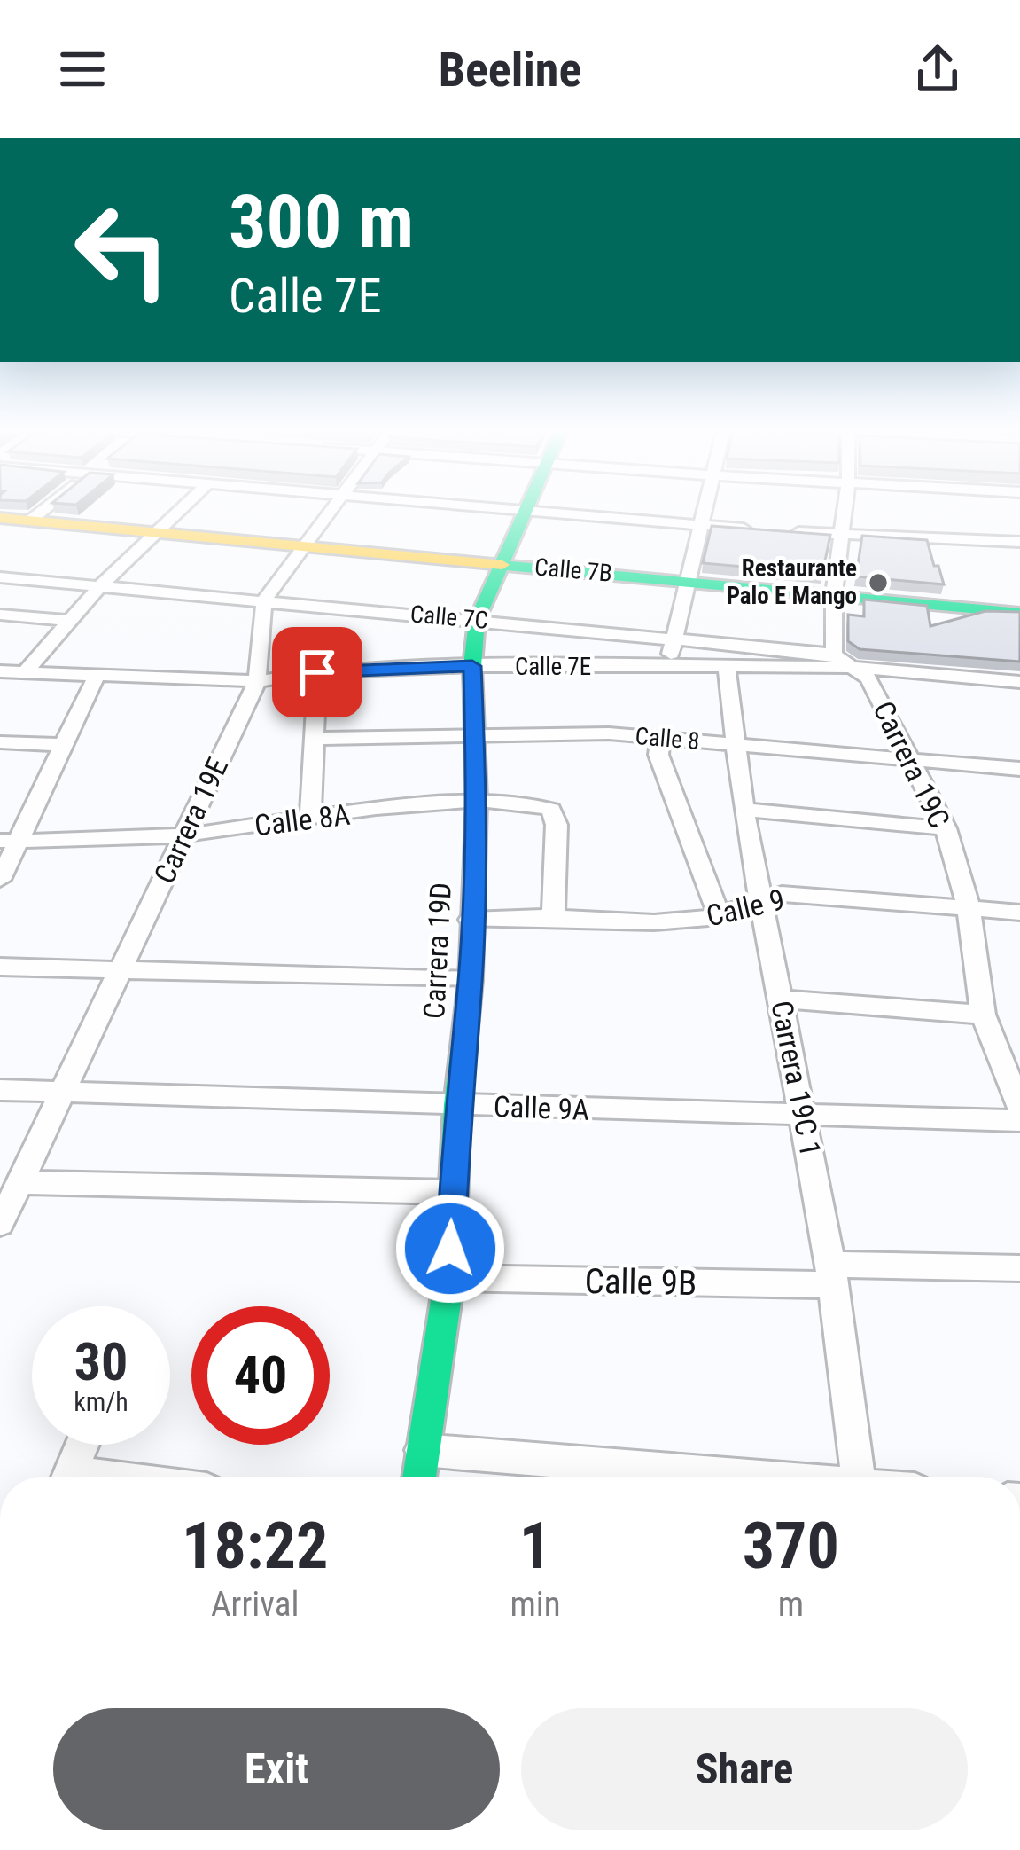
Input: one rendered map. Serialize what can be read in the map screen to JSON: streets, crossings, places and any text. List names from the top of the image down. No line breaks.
{"streets":{"street":["Calle 7B","Calle 7C","Calle 7E","Calle 8","Carrera 19C","Calle 8A","Carrera 19E","Calle 9","Carrera 19D","Carrera 19C 1","Calle 9A","Calle 9B"]},"crossings":[["Calle 7B","Carrera 19E"],["Calle 7B","Carrera 19D"],["Calle 7C","Calle 7E"],["Calle 7C","Carrera 19C"],["Calle 7C","Carrera 19E"],["Calle 7C","Carrera 19D"],["Calle 7E","Carrera 19C"],["Calle 7E","Carrera 19E"],["Calle 7E","Carrera 19D"],["Calle 7E","Carrera 19C 1"],["Calle 8","Carrera 19C"],["Calle 8","Carrera 19D"],["Calle 8","Carrera 19C 1"],["Carrera 19C","Calle 9"],["Calle 8A","Carrera 19E"],["Calle 8A","Calle 9"],["Calle 8A","Carrera 19D"],["Carrera 19E","Calle 9A"],["Calle 9","Carrera 19D"],["Calle 9","Carrera 19C 1"],["Carrera 19D","Calle 9A"],["Carrera 19D","Calle 9B"],["Carrera 19C 1","Calle 9A"],["Carrera 19C 1","Calle 9B"]],"places":["Restaurante Palo E Mango"],"page":{"header":"Beeline","turn":["300 m","Calle 7E"],"speed":"30 km/h","limit":"40","eta":["18:22","Arrival","1","min","370","m"],"buttons":["Exit","Share"]}}
